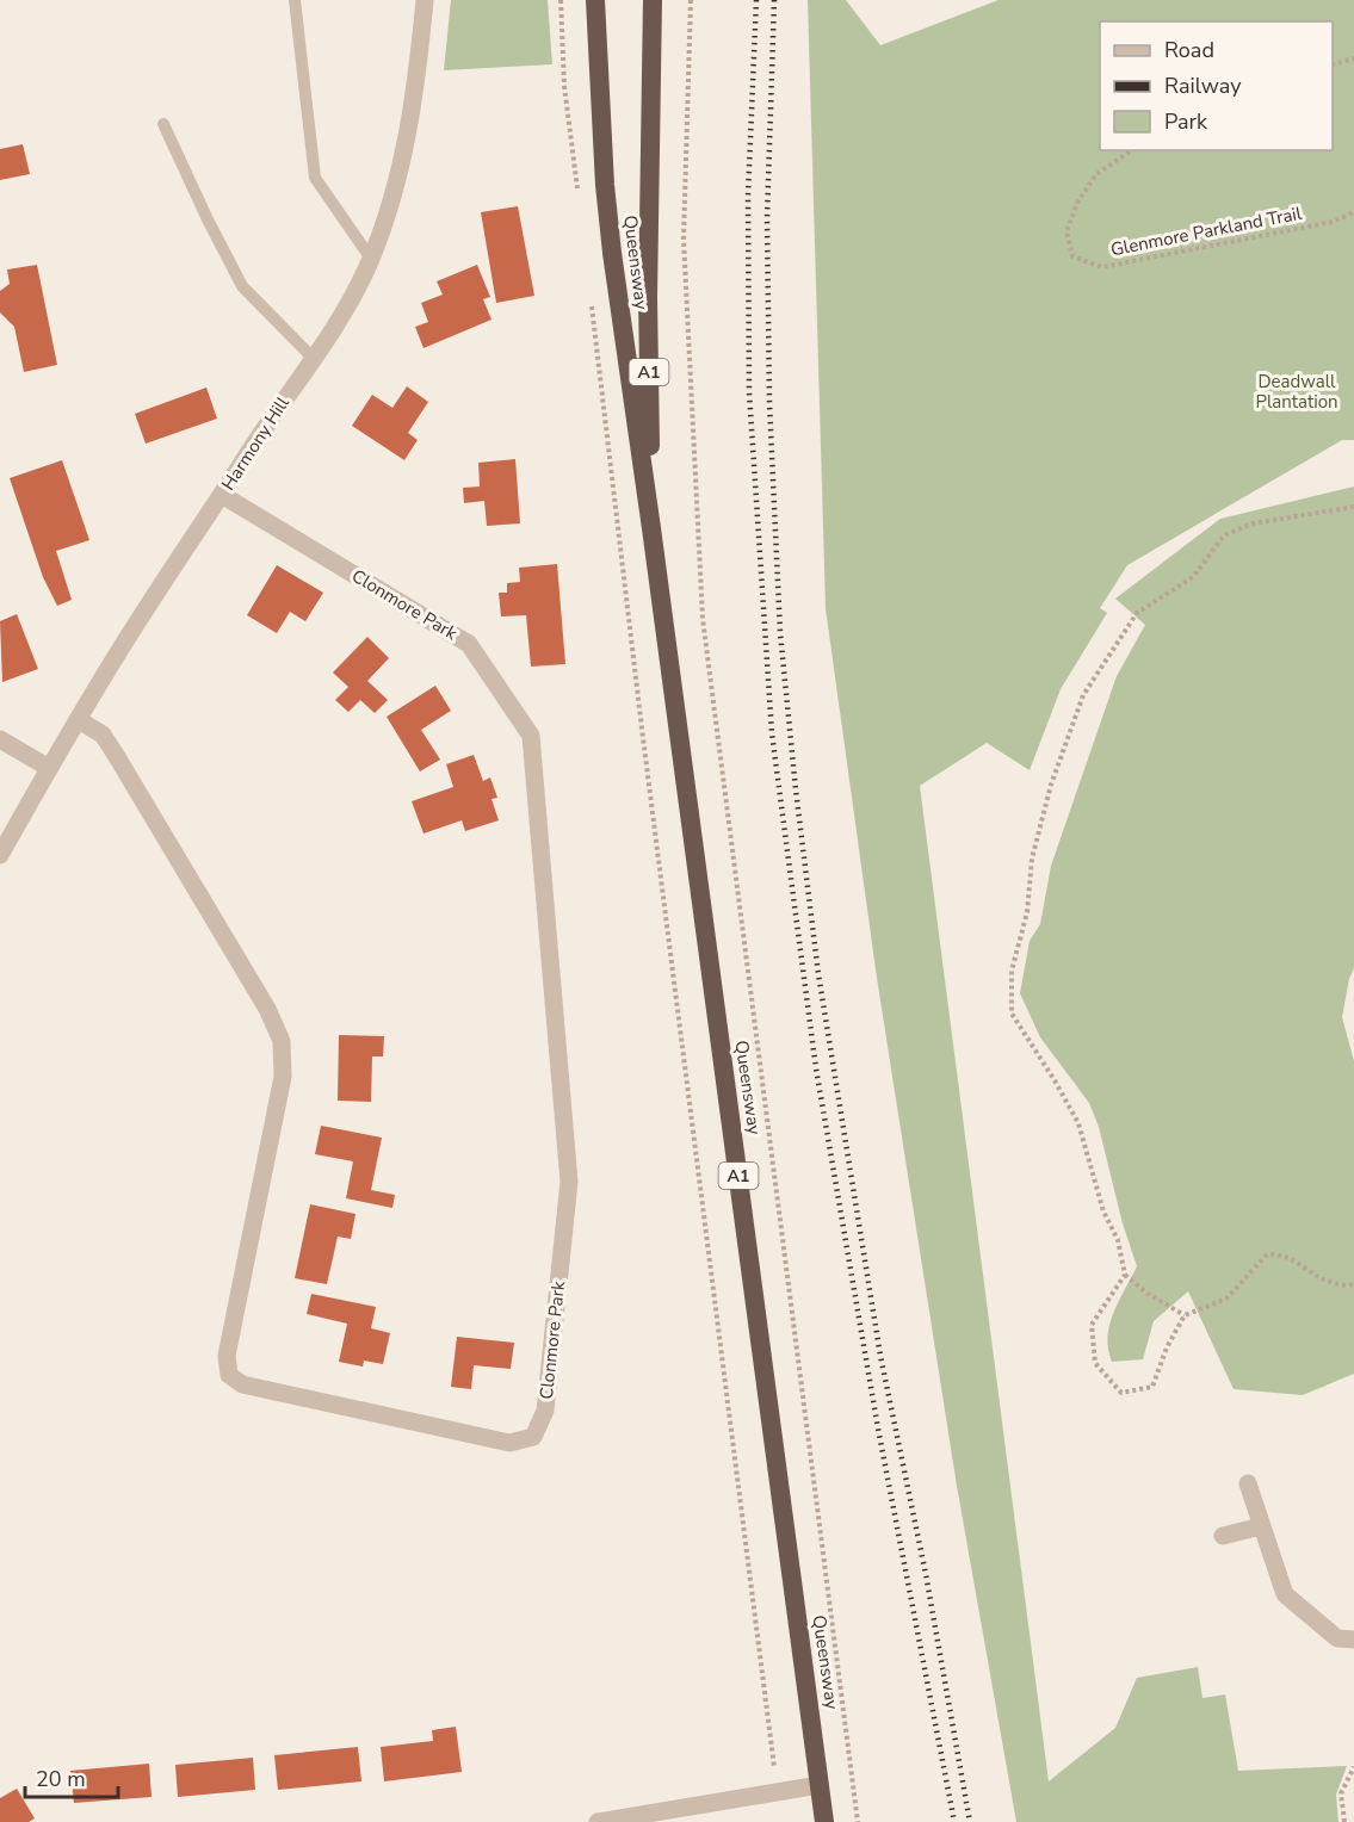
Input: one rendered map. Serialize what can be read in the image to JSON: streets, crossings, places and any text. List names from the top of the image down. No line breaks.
{"streets":{"highway":["Queensway","A1"],"street":["Harmony Hill","Clonmore Park"],"path":["Glenmore Parkland Trail"]},"crossings":[["Harmony Hill","Clonmore Park"]],"parks":["Deadwall Plantation"],"legend":["Road","Railway","Park"],"scale_bar":"20 m"}
